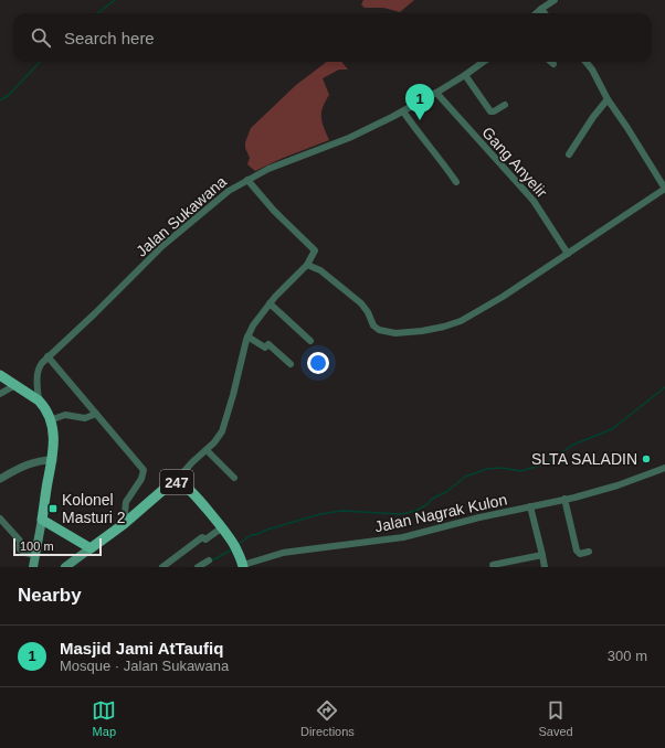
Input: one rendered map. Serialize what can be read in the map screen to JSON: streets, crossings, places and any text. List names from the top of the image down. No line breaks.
{"streets":{"main road":["247"],"street":["Gang Anyelir","Jalan Sukawana","Jalan Nagrak Kulon"]},"crossings":[["Gang Anyelir","Jalan Sukawana"],["247","Jalan Nagrak Kulon"]],"places":{"other":["SLTA SALADIN"],"transit":["Kolonel Masturi 2"]},"scale_bar":"100 m","page":{"search":"Search here","pins":"1","scale":"100 m","heading":"Nearby","list":[{"mark":"1","name":"Masjid Jami AtTaufiq","note":"Mosque · Jalan Sukawana","value":"300 m"}],"nav":["Map","Directions","Saved"]}}
